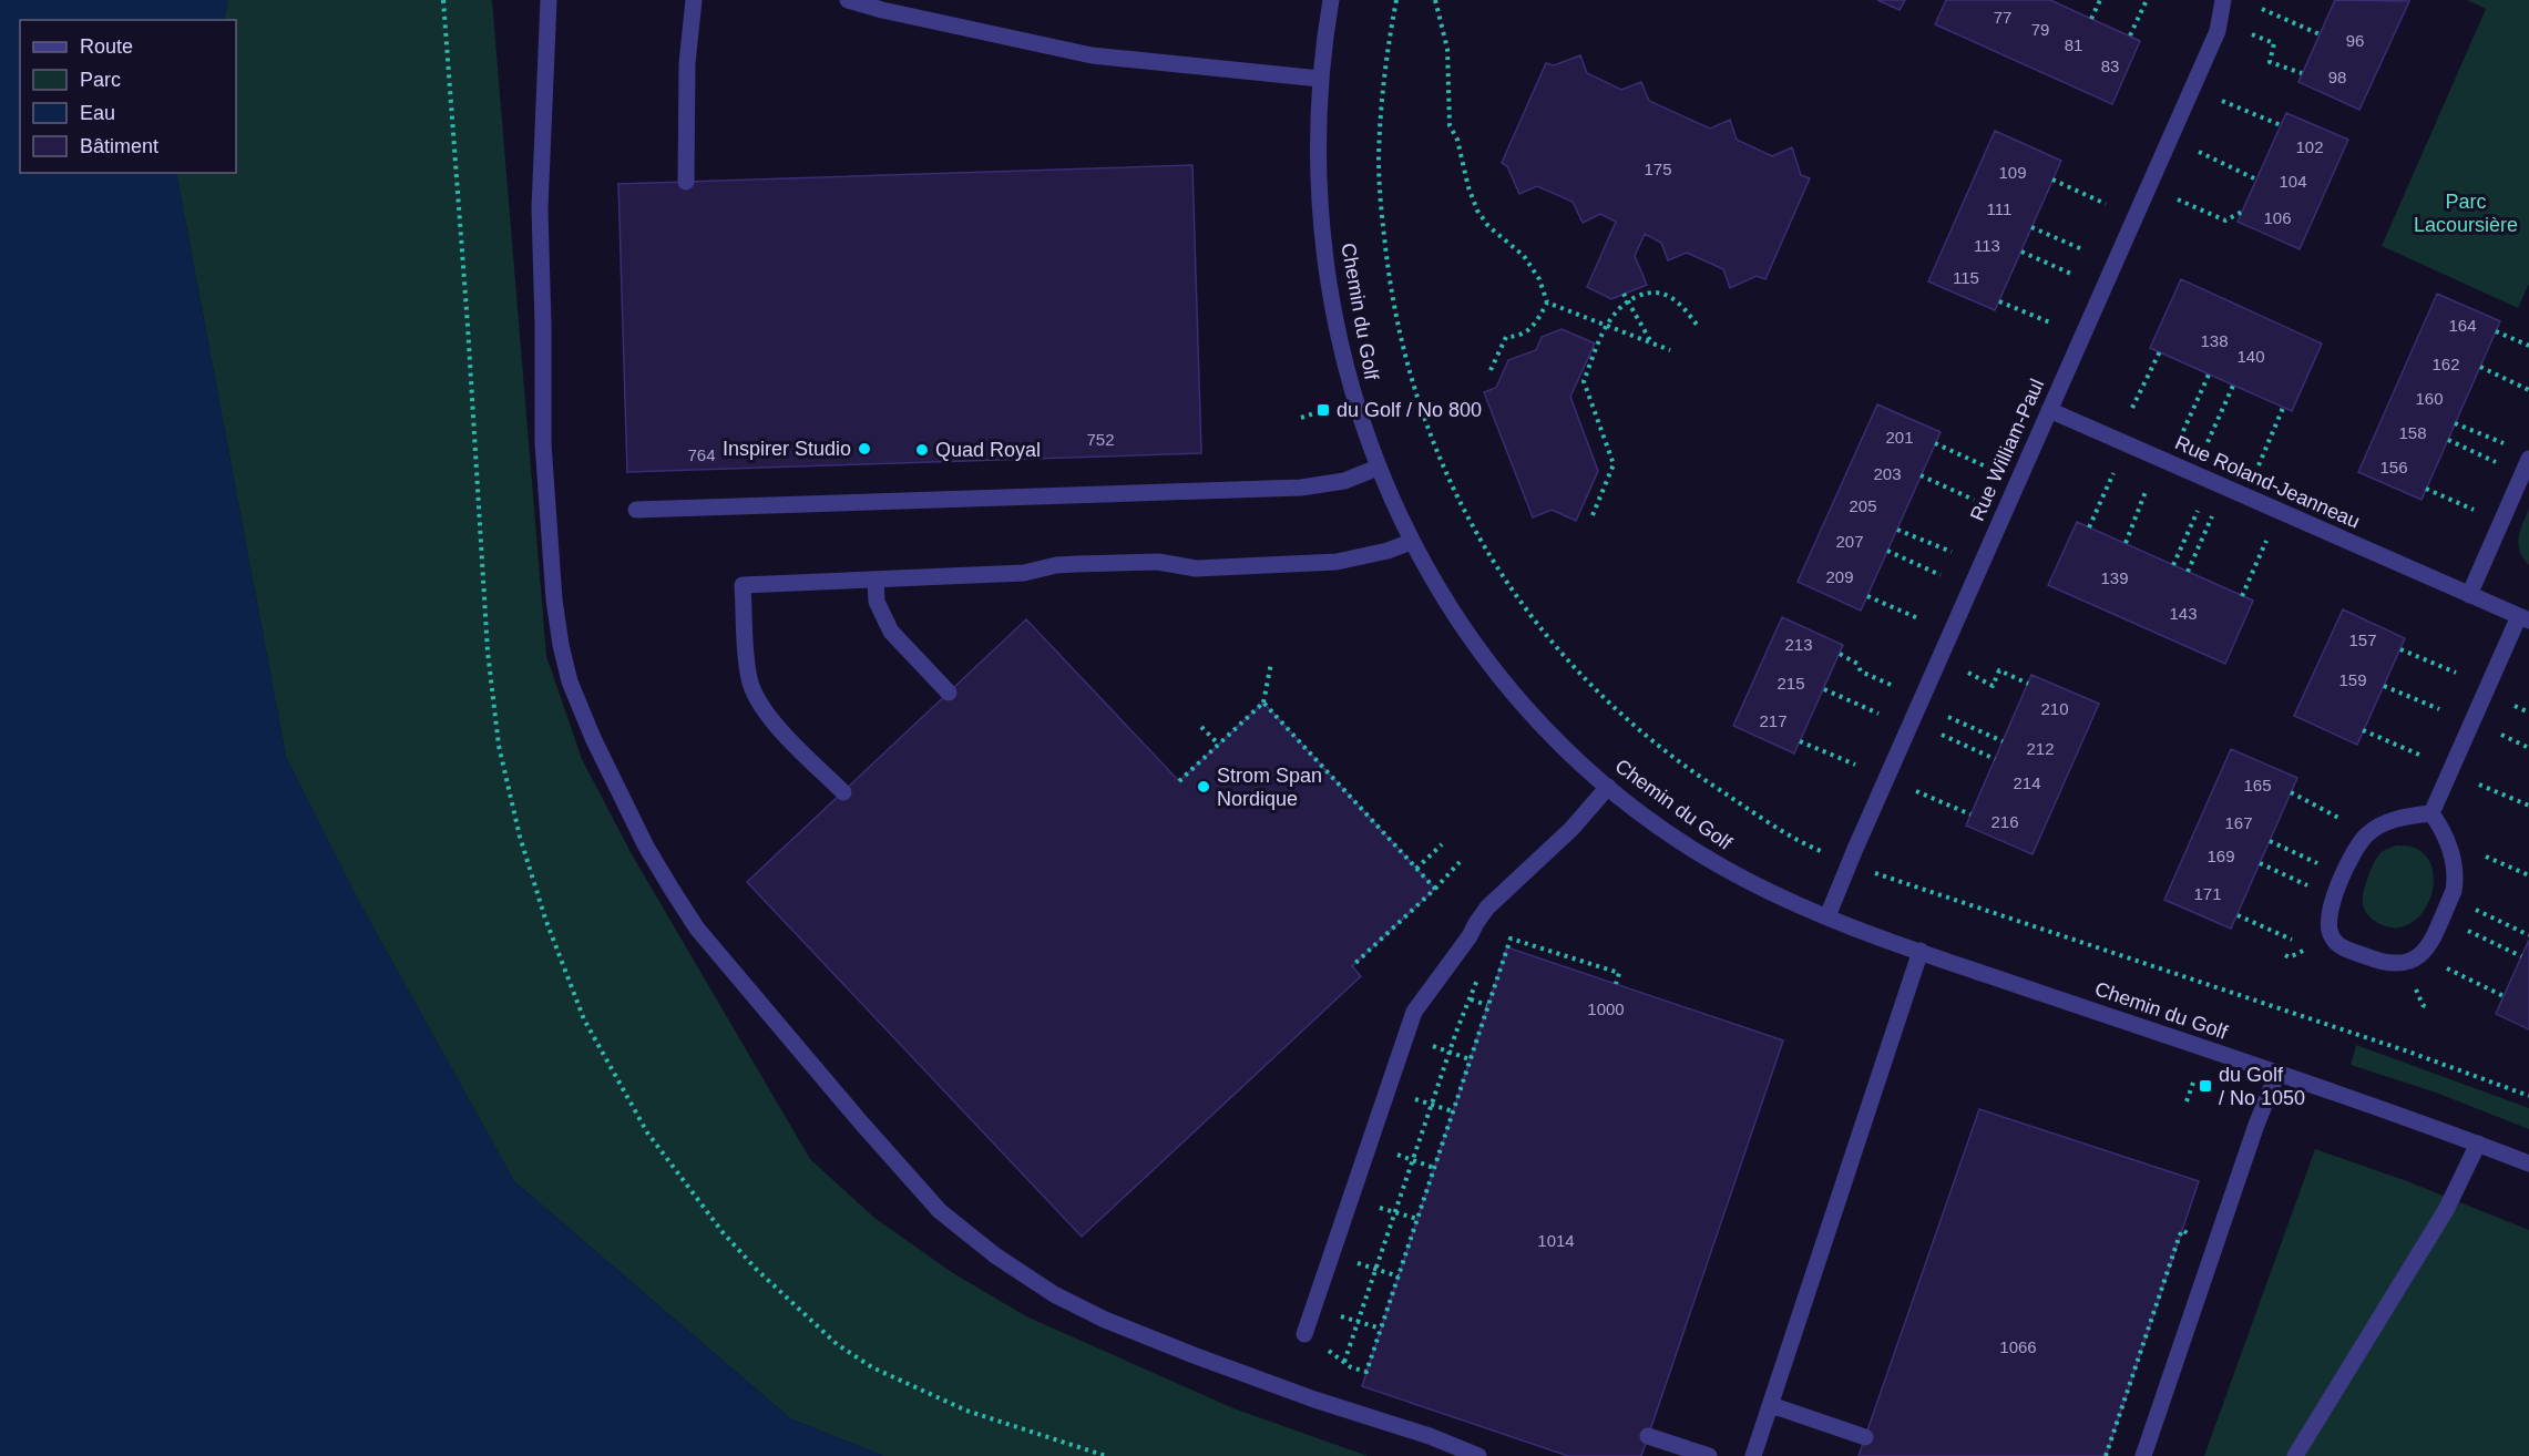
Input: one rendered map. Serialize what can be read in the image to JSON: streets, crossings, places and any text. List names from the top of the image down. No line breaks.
{"streets":{"street":["Chemin du Golf","Rue William-Paul","Rue Roland-Jeanneau"]},"crossings":[["Chemin du Golf","Rue William-Paul"],["Rue William-Paul","Rue Roland-Jeanneau"]],"parks":["Parc Lacoursière"],"places":{"transit":["du Golf / No 800","du Golf / No 1050"],"other":["Inspirer Studio","Quad Royal","Strom Span Nordique"]},"house_numbers":["77","79","96","81","83","98","102","175","109","104","111","106","113","115","164","138","140","162","160","158","201","752","764","156","203","205","207","209","139","143","157","213","159","215","210","217","212","214","165","216","167","169","171","1000","1014","1066"],"legend":["Route","Parc","Eau","Bâtiment"]}
